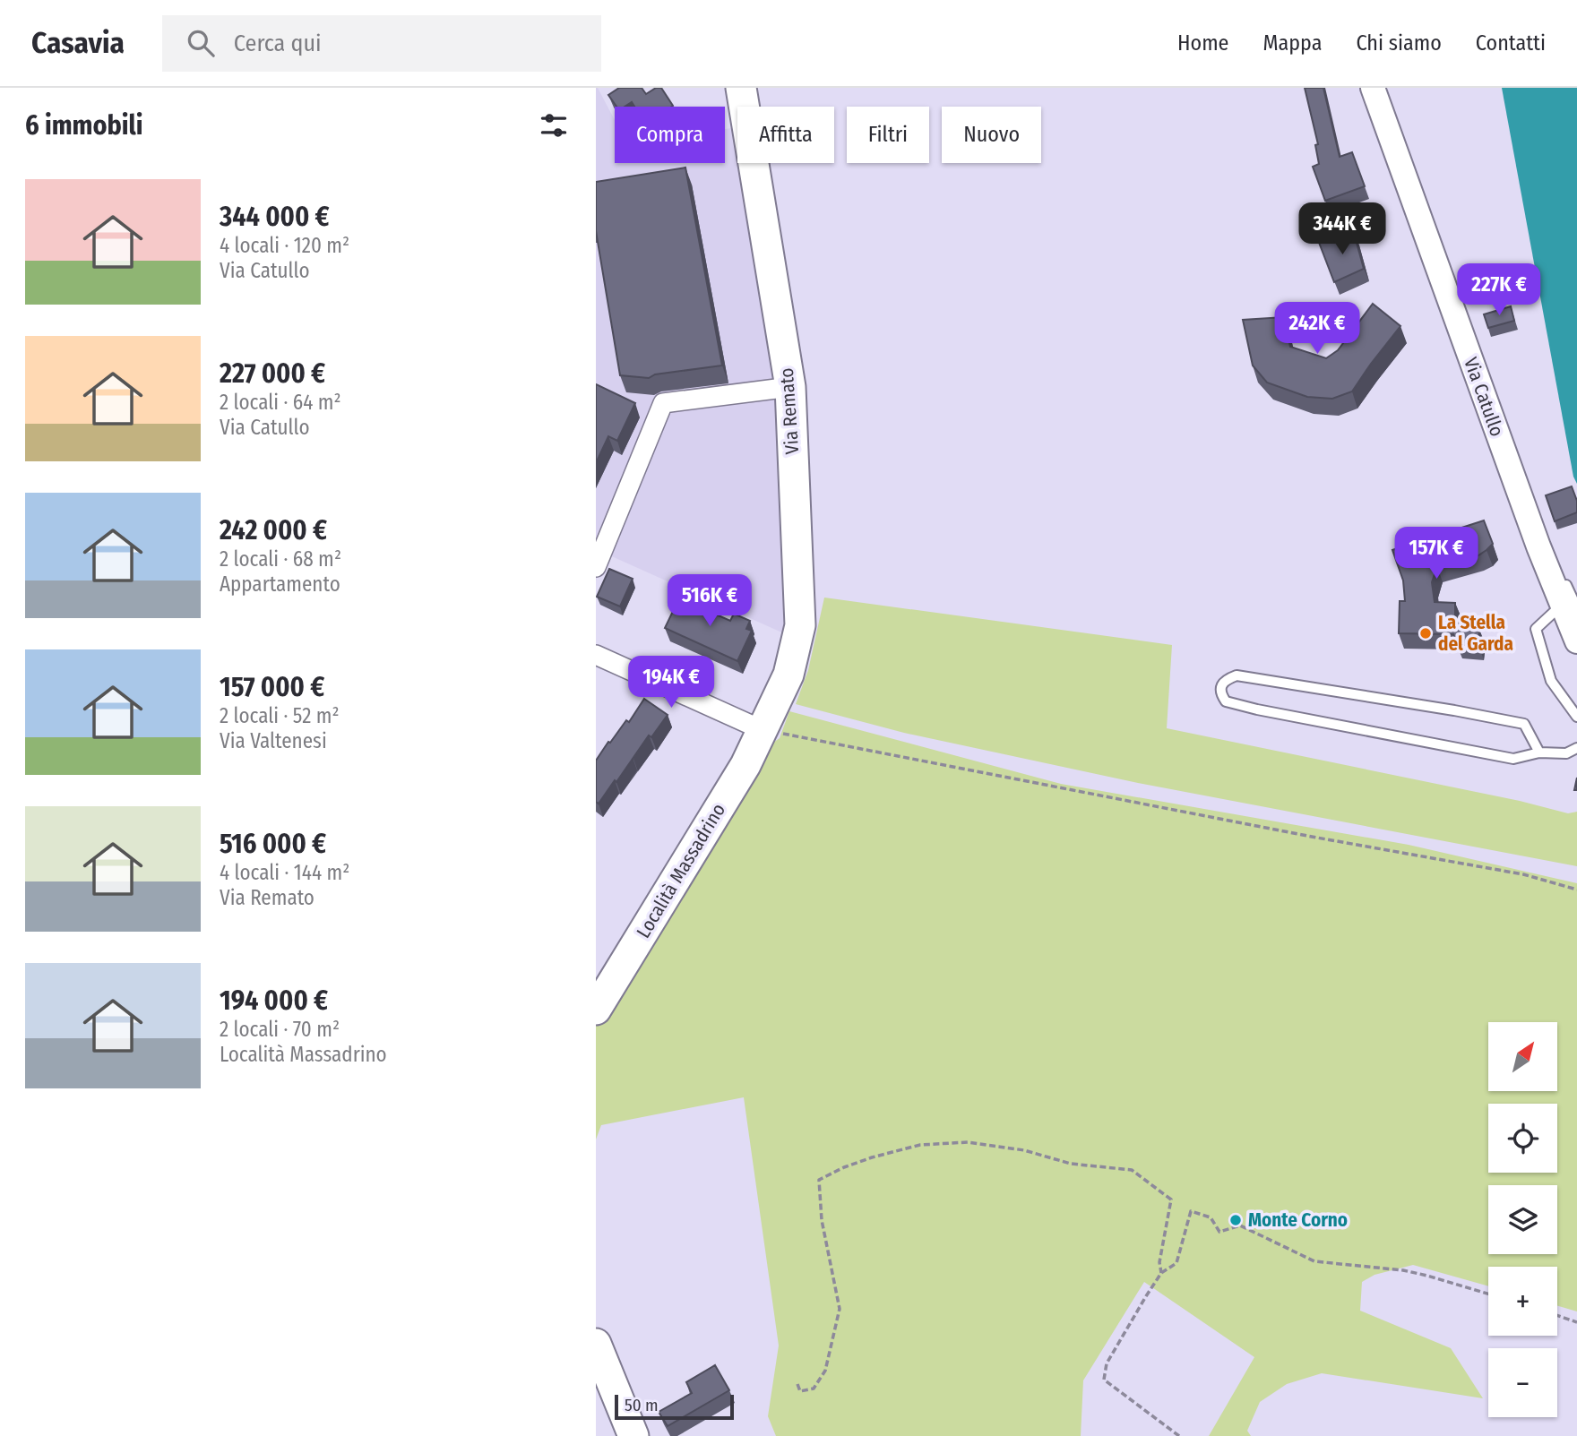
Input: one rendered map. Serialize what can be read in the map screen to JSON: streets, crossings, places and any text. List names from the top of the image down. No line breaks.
{"streets":{"main road":["Via Remato","Località Massadrino"],"street":["Via Catullo"]},"crossings":[["Via Remato","Località Massadrino"]],"places":["La Stella del Garda","Monte Corno"],"scale_bar":"50 m","north":"top right","page":{"header":"Casavia","search":"Cerca qui","nav":["Home","Mappa","Chi siamo","Contatti"],"heading":"6 immobili","chip":["Compra","Affitta","Filtri","Nuovo"],"list":[{"name":"344 000 €","note":"4 locali · 120 m² · Via Catullo"},{"name":"227 000 €","note":"2 locali · 64 m² · Via Catullo"},{"name":"242 000 €","note":"2 locali · 68 m² · Appartamento"},{"name":"157 000 €","note":"2 locali · 52 m² · Via Valtenesi"},{"name":"516 000 €","note":"4 locali · 144 m² · Via Remato"},{"name":"194 000 €","note":"2 locali · 70 m² · Località Massadrino"}],"price":["344K €","227K €","242K €","157K €","516K €","194K €"],"map_buttons":["+","−"],"scale":"50 m"}}
